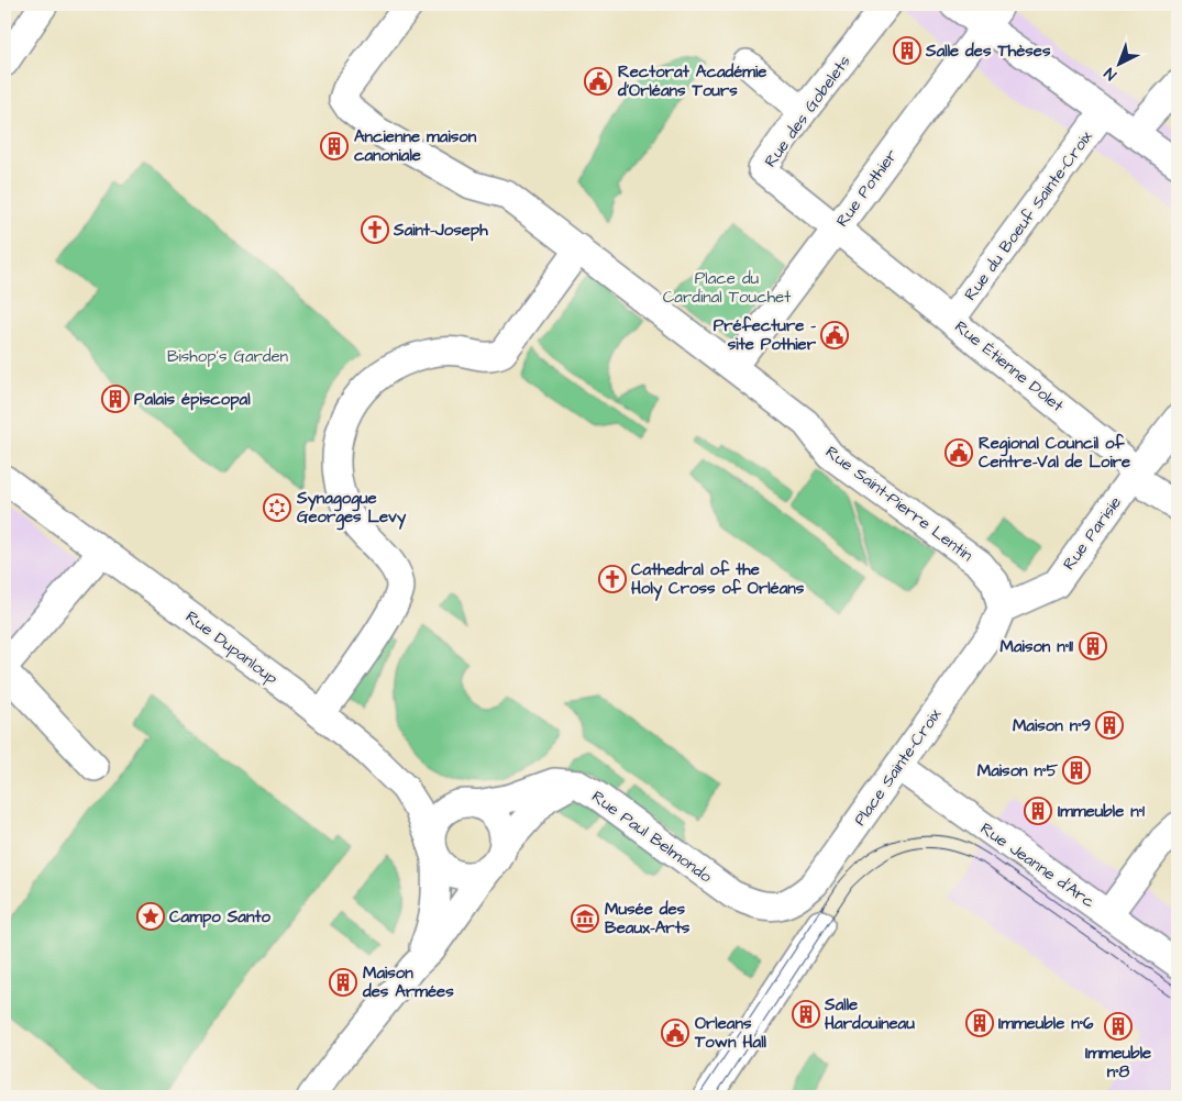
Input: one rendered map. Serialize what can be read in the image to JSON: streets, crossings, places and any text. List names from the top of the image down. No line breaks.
{"streets":{"street":["Rue des Gobelets","Rue Pothier","Rue du Boeuf Sainte-Croix","Rue Étienne Dolet","Rue Saint-Pierre Lentin","Rue Parisie","Rue Dupanloup","Place Sainte-Croix","Rue Paul Belmondo","Rue Jeanne d'Arc"]},"crossings":[["Rue des Gobelets","Rue Pothier"],["Rue des Gobelets","Rue Étienne Dolet"],["Rue Pothier","Rue Étienne Dolet"],["Rue Pothier","Rue Saint-Pierre Lentin"],["Rue du Boeuf Sainte-Croix","Rue Étienne Dolet"],["Rue Étienne Dolet","Rue Parisie"],["Rue Saint-Pierre Lentin","Rue Parisie"],["Rue Saint-Pierre Lentin","Place Sainte-Croix"],["Rue Parisie","Place Sainte-Croix"],["Rue Dupanloup","Rue Paul Belmondo"],["Place Sainte-Croix","Rue Paul Belmondo"],["Place Sainte-Croix","Rue Jeanne d'Arc"]],"parks":["Place du Cardinal Touchet","Bishop's Garden"],"places":{"building":["Salle des Thèses","Ancienne maison canoniale","Palais épiscopal","Maison n°11","Maison n°9","Maison n°5","Immeuble n°1","Maison des Armées","Salle Hardouineau","Immeuble n°6","Immeuble n°8"],"public building":["Rectorat Académie d'Orléans Tours","Préfecture - site Pothier","Regional Council of Centre-Val de Loire","Orleans Town Hall"],"church":["Saint-Joseph","Cathedral of the Holy Cross of Orléans"],"synagogue":["Synagogue Georges Levy"],"place":["Campo Santo"],"museum":["Musée des Beaux-Arts"]},"north":"bottom left"}
